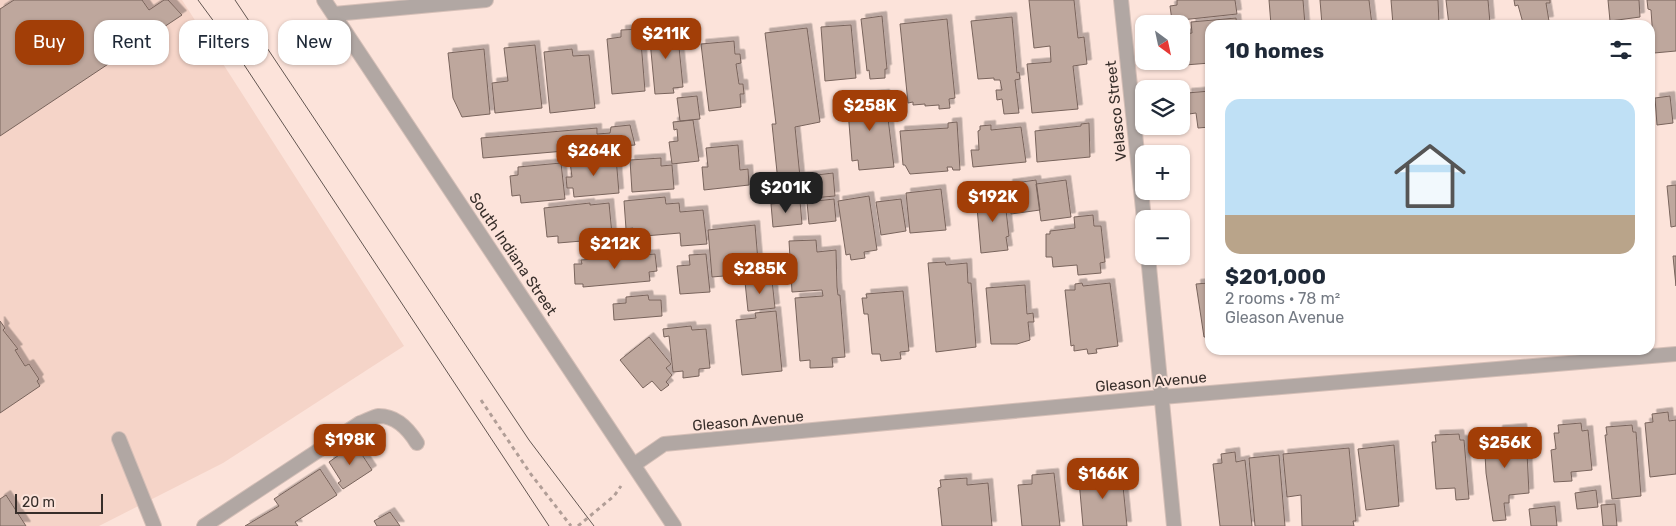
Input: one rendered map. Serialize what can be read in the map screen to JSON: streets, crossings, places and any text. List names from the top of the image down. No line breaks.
{"streets":{"street":["Velasco Street","South Indiana Street","Gleason Avenue"]},"crossings":[["South Indiana Street","Gleason Avenue"]],"scale_bar":"20 m","north":"bottom right","page":{"map_buttons":["+","−"],"price":["$211K","$258K","$264K","$201K","$192K","$212K","$285K","$198K","$256K","$166K"],"chip":["Buy","Rent","Filters","New"],"heading":"10 homes","list":[{"name":"$201,000","note":"2 rooms · 78 m² · Gleason Avenue"}],"scale":"20 m"}}
